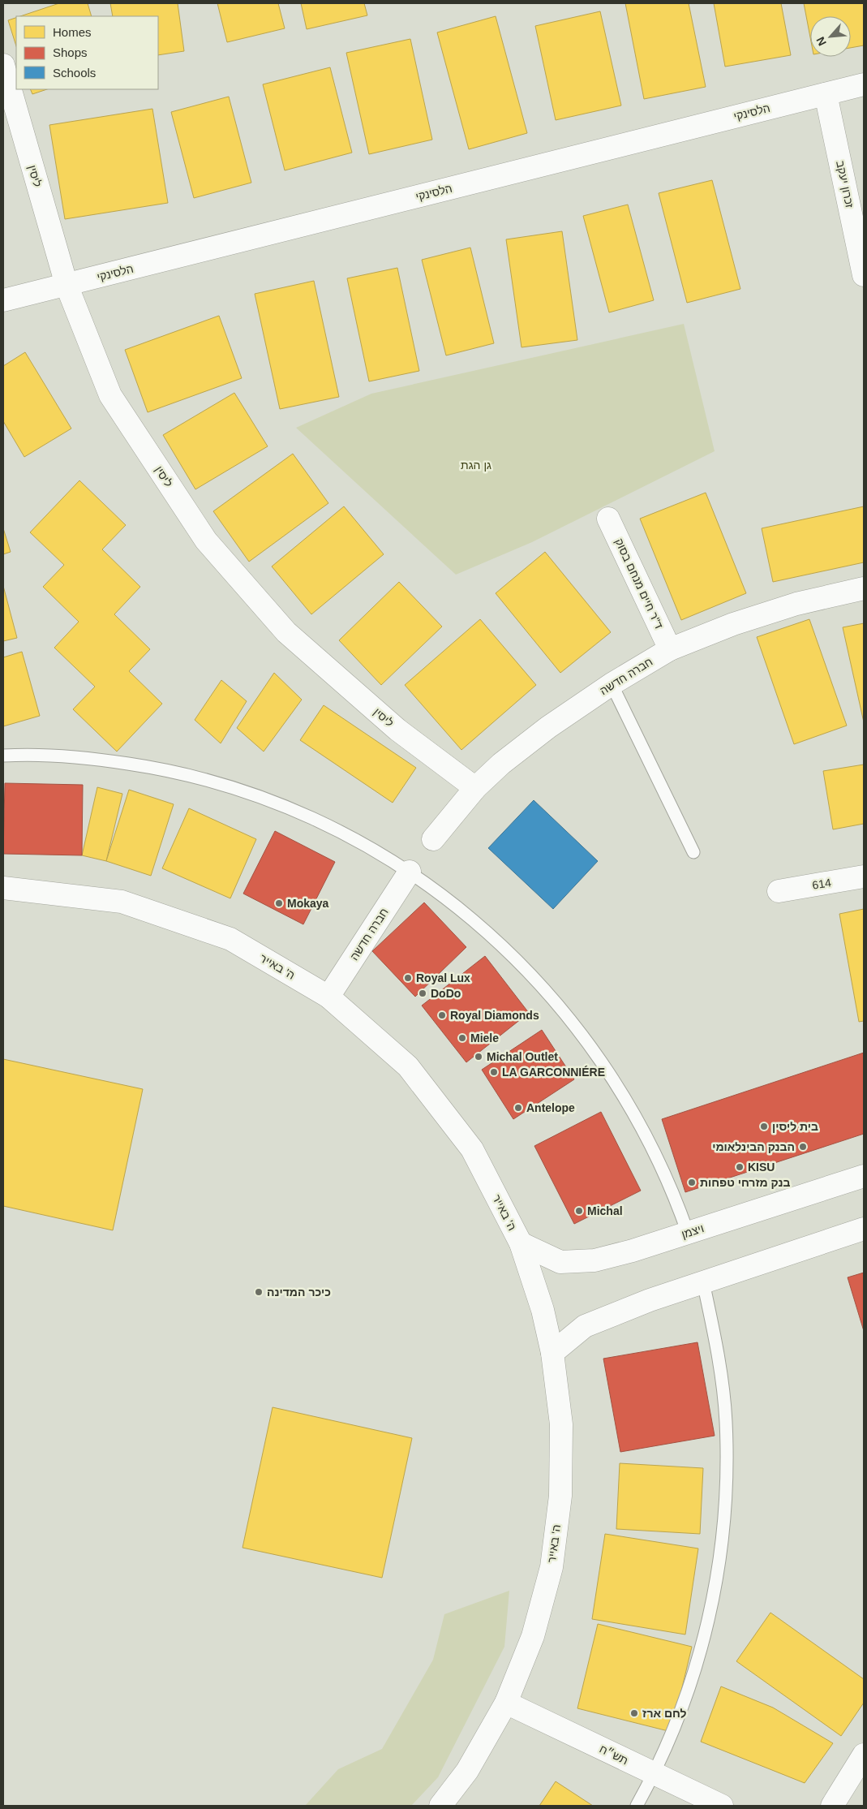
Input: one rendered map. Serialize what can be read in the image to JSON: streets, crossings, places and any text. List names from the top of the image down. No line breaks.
{"streets":{"street":["הלסינקי","ליסין","זכרון יעקב","ד\"ר חיים מנחם בסוק","חברה חדשה","614","ה' באייר","ויצמן","תש״ח"]},"crossings":[["הלסינקי","ליסין"],["הלסינקי","זכרון יעקב"],["ליסין","חברה חדשה"],["ד\"ר חיים מנחם בסוק","חברה חדשה"],["חברה חדשה","ה' באייר"],["ה' באייר","ויצמן"],["ה' באייר","תש״ח"]],"parks":["גן הגת"],"places":["Mokaya","Royal Lux","DoDo","Royal Diamonds","Miele","Michal Outlet","LA GARCONNIÉRE","Antelope","בית ליסין","הבנק הבינלאומי","KISU","בנק מזרחי טפחות","Michal","כיכר המדינה","לחם ארז"],"legend":["Homes","Shops","Schools"],"north":"bottom left"}
